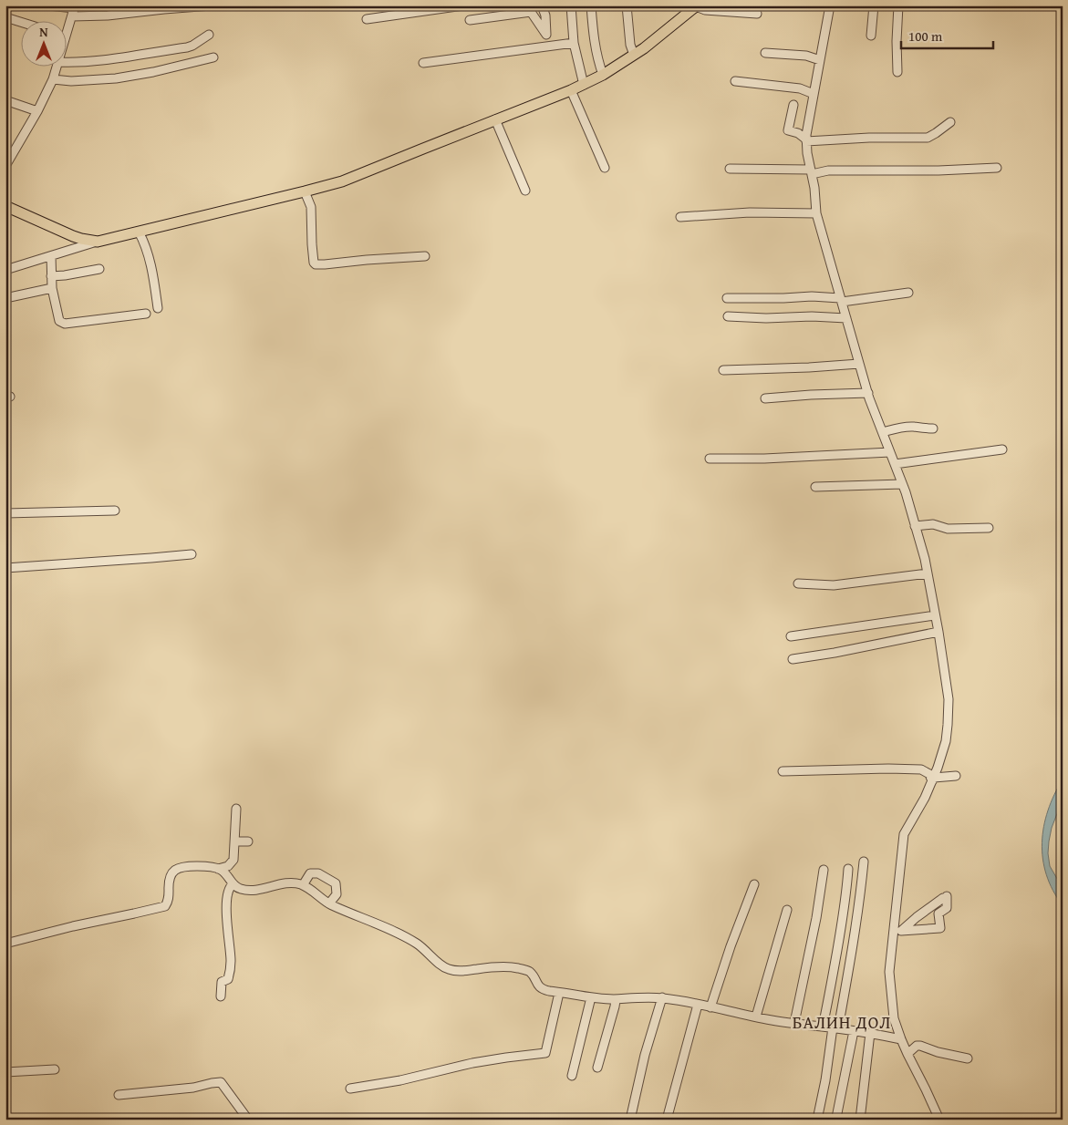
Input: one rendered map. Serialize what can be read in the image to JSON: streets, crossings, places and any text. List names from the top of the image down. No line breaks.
{"districts":["БАЛИН ДОЛ"],"scale_bar":"100 m","north":"top"}
